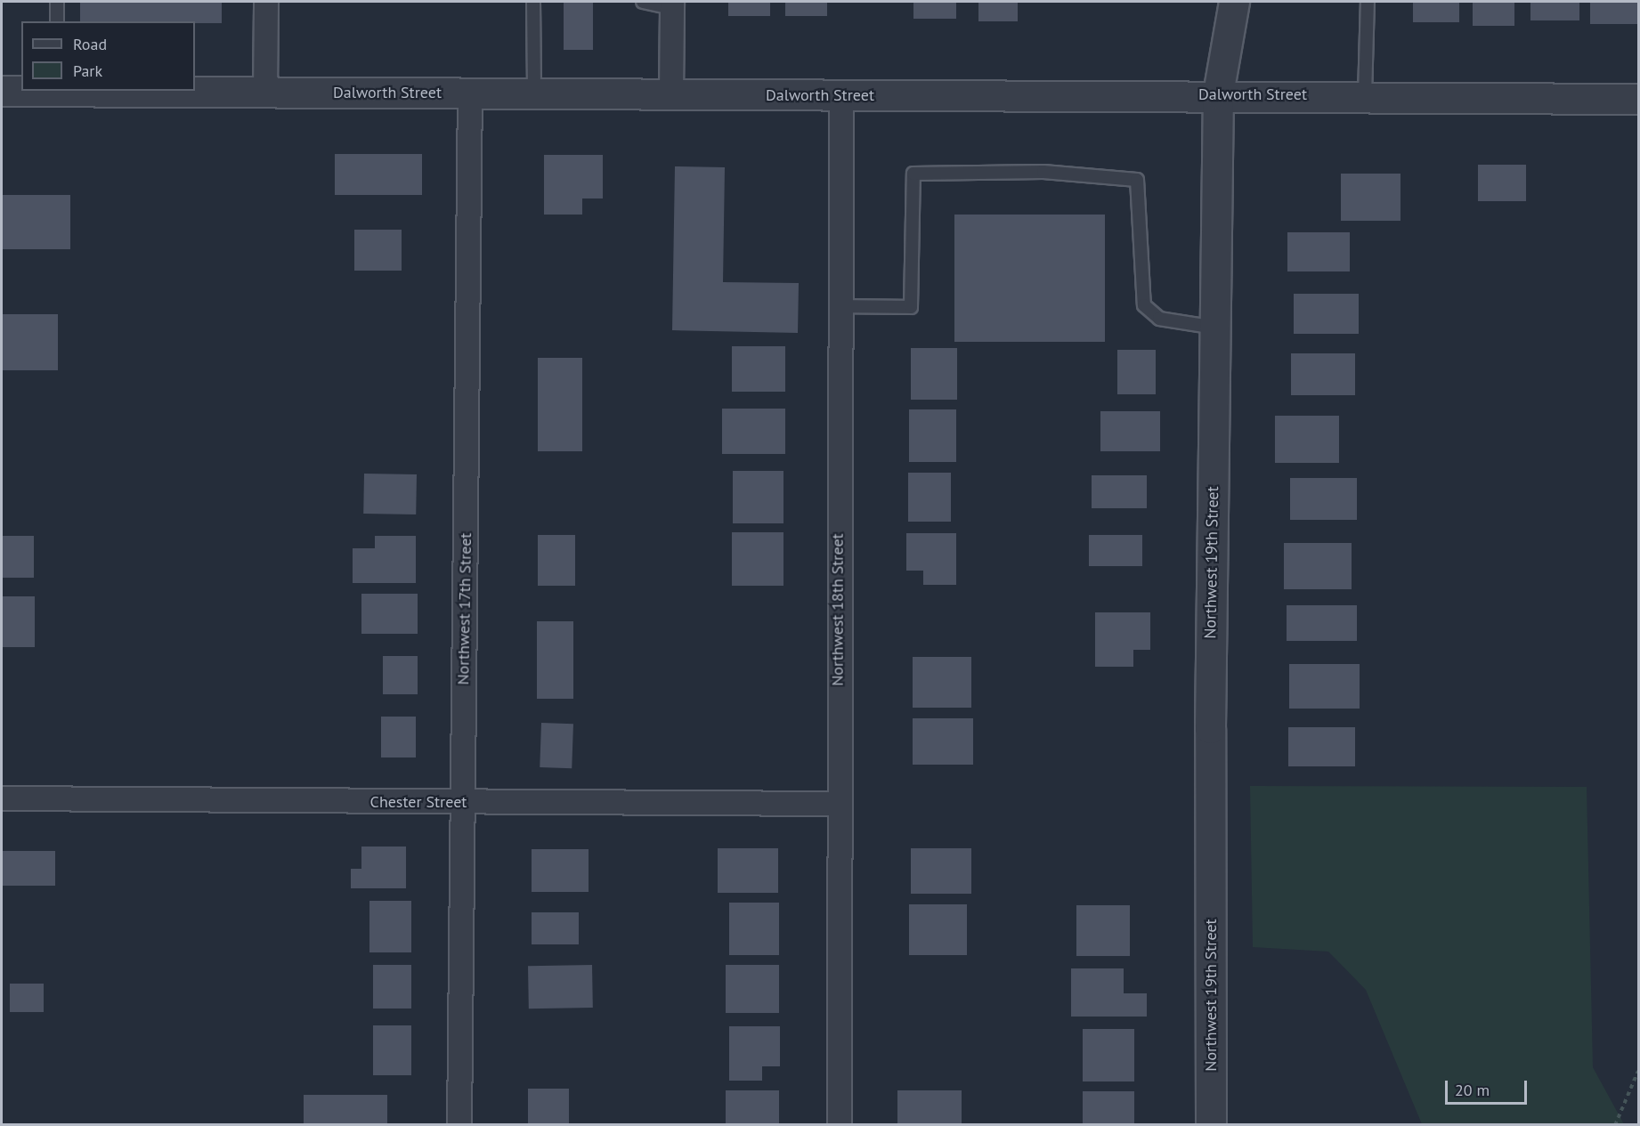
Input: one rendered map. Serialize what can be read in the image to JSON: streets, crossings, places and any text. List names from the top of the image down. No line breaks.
{"streets":{"street":["Dalworth Street","Northwest 19th Street","Northwest 17th Street","Northwest 18th Street","Chester Street"]},"crossings":[["Dalworth Street","Northwest 19th Street"],["Dalworth Street","Northwest 17th Street"],["Dalworth Street","Northwest 18th Street"],["Northwest 17th Street","Chester Street"],["Northwest 18th Street","Chester Street"]],"legend":["Road","Park"],"scale_bar":"20 m"}
